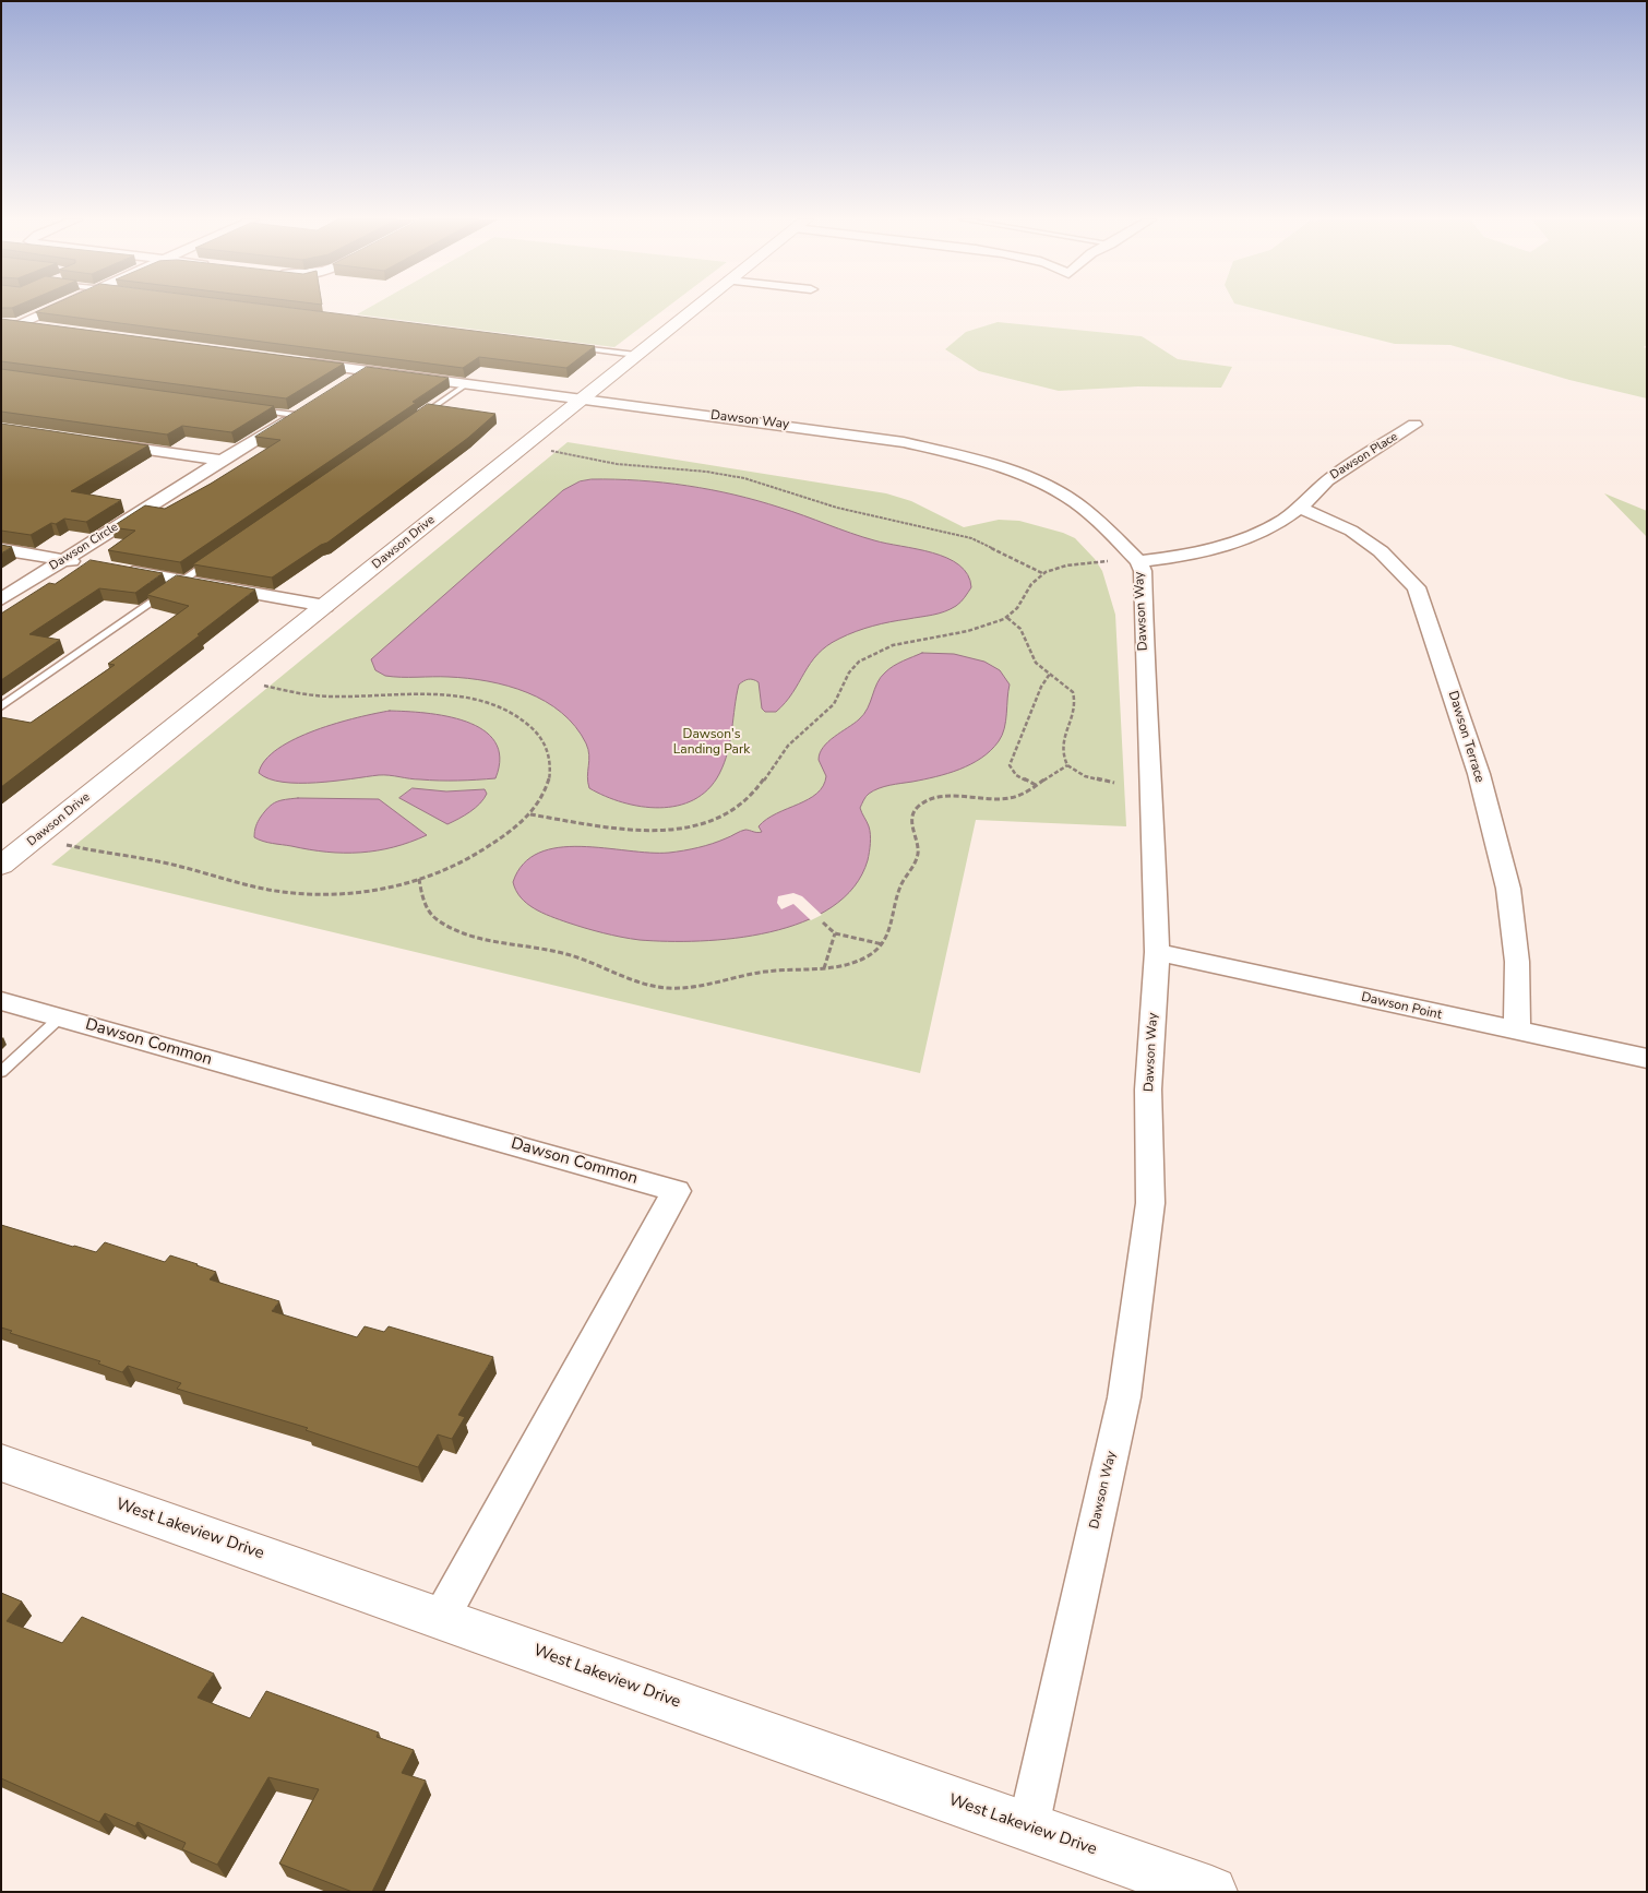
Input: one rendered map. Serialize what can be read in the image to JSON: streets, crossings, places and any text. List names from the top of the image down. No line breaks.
{"streets":{"street":["Dawson Way","Dawson Place","Dawson Drive","Dawson Circle","Dawson Terrace","Dawson Point","Dawson Common","West Lakeview Drive"]},"crossings":[["Dawson Way","Dawson Place"],["Dawson Way","Dawson Drive"],["Dawson Way","Dawson Point"],["Dawson Way","West Lakeview Drive"],["Dawson Place","Dawson Terrace"],["Dawson Terrace","Dawson Point"],["Dawson Common","West Lakeview Drive"]],"parks":["Dawson's Landing Park"]}
